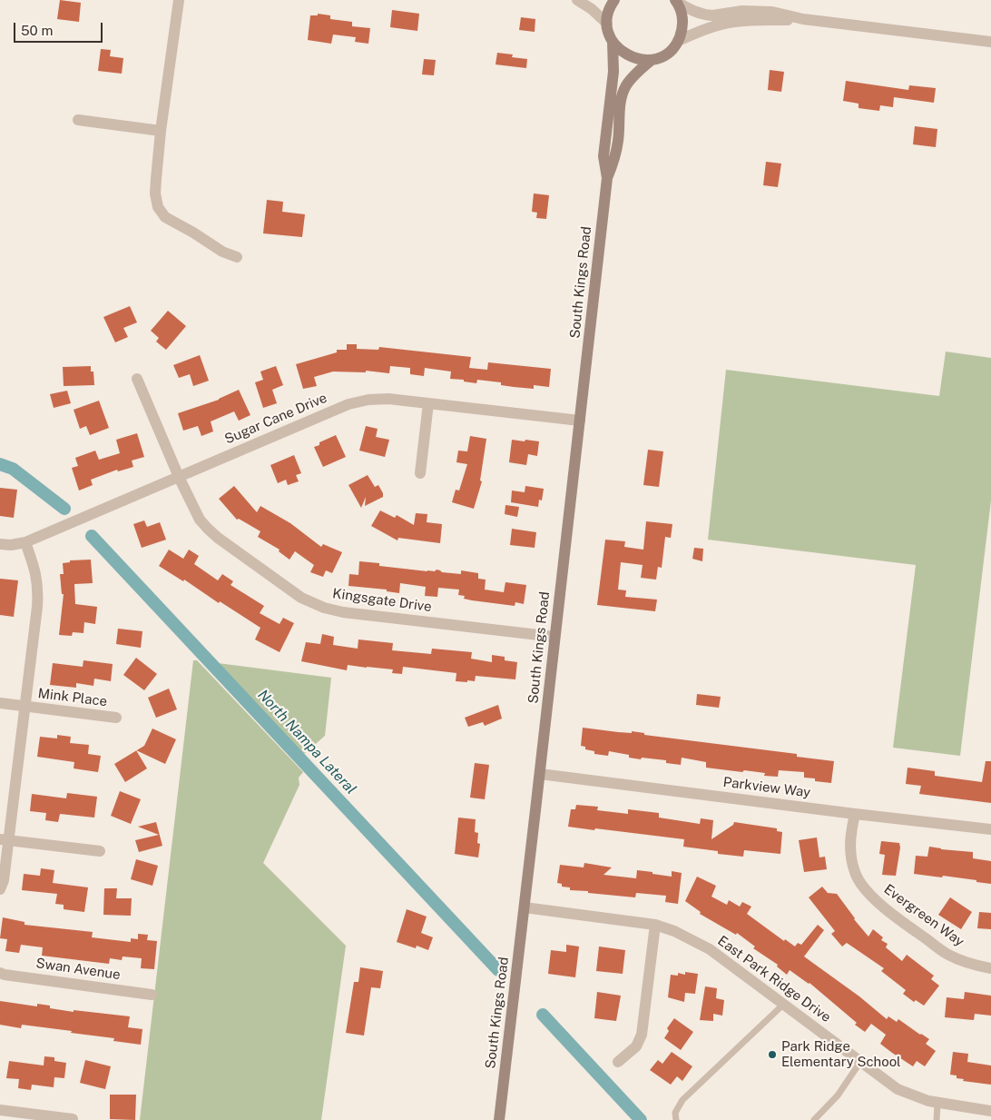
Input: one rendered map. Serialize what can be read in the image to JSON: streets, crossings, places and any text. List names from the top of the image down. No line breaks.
{"streets":{"main road":["South Kings Road"],"street":["Sugar Cane Drive","Kingsgate Drive","Mink Place","Parkview Way","Evergreen Way","Swan Avenue","East Park Ridge Drive"]},"crossings":[["South Kings Road","Sugar Cane Drive"],["South Kings Road","Kingsgate Drive"],["South Kings Road","Parkview Way"],["South Kings Road","East Park Ridge Drive"],["Sugar Cane Drive","Kingsgate Drive"],["Parkview Way","Evergreen Way"]],"water":["North Nampa Lateral"],"places":["Park Ridge Elementary School"],"scale_bar":"50 m"}
